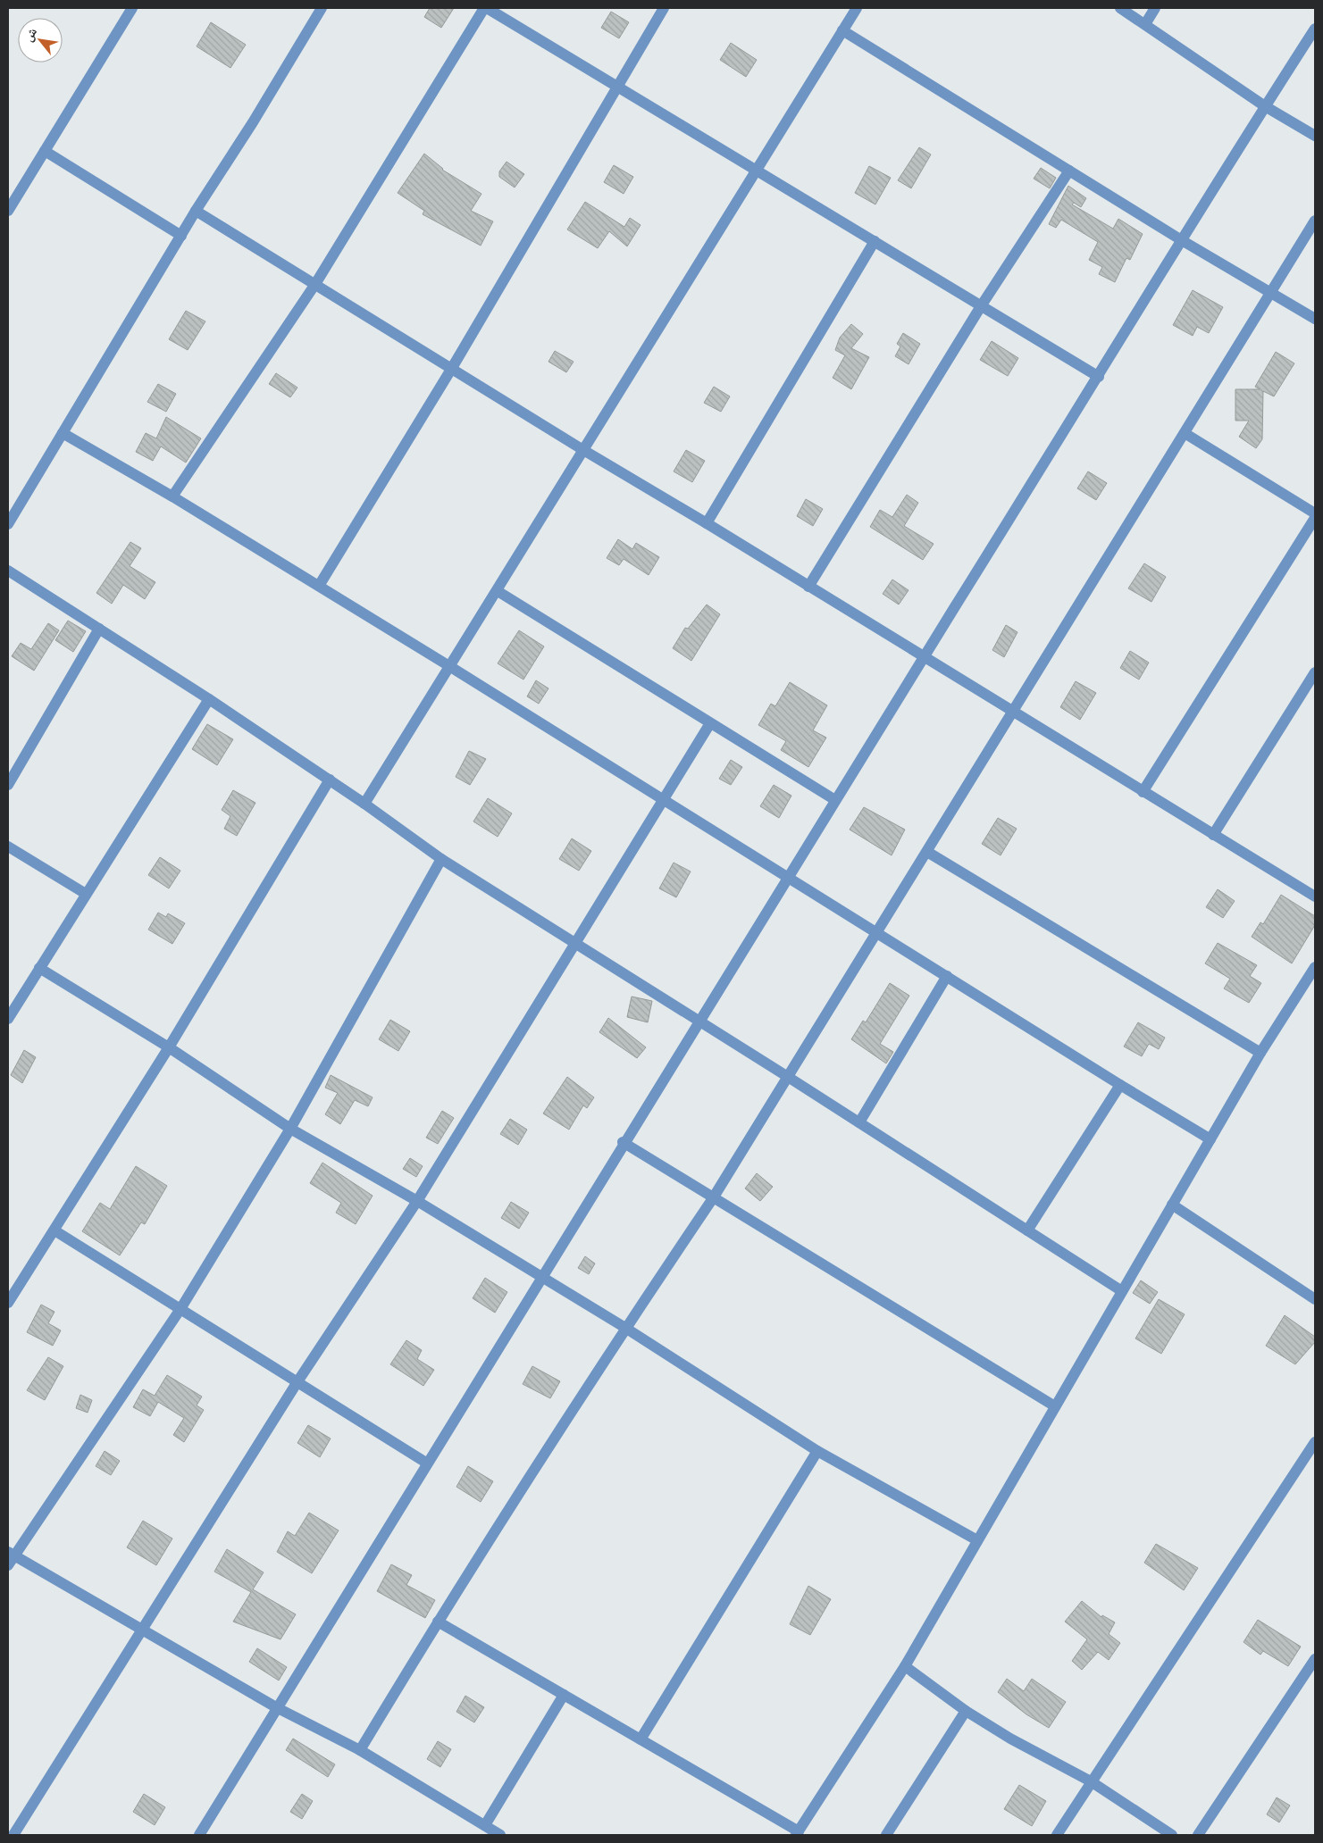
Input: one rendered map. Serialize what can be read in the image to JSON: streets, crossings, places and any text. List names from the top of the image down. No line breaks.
{"north":"top left"}
